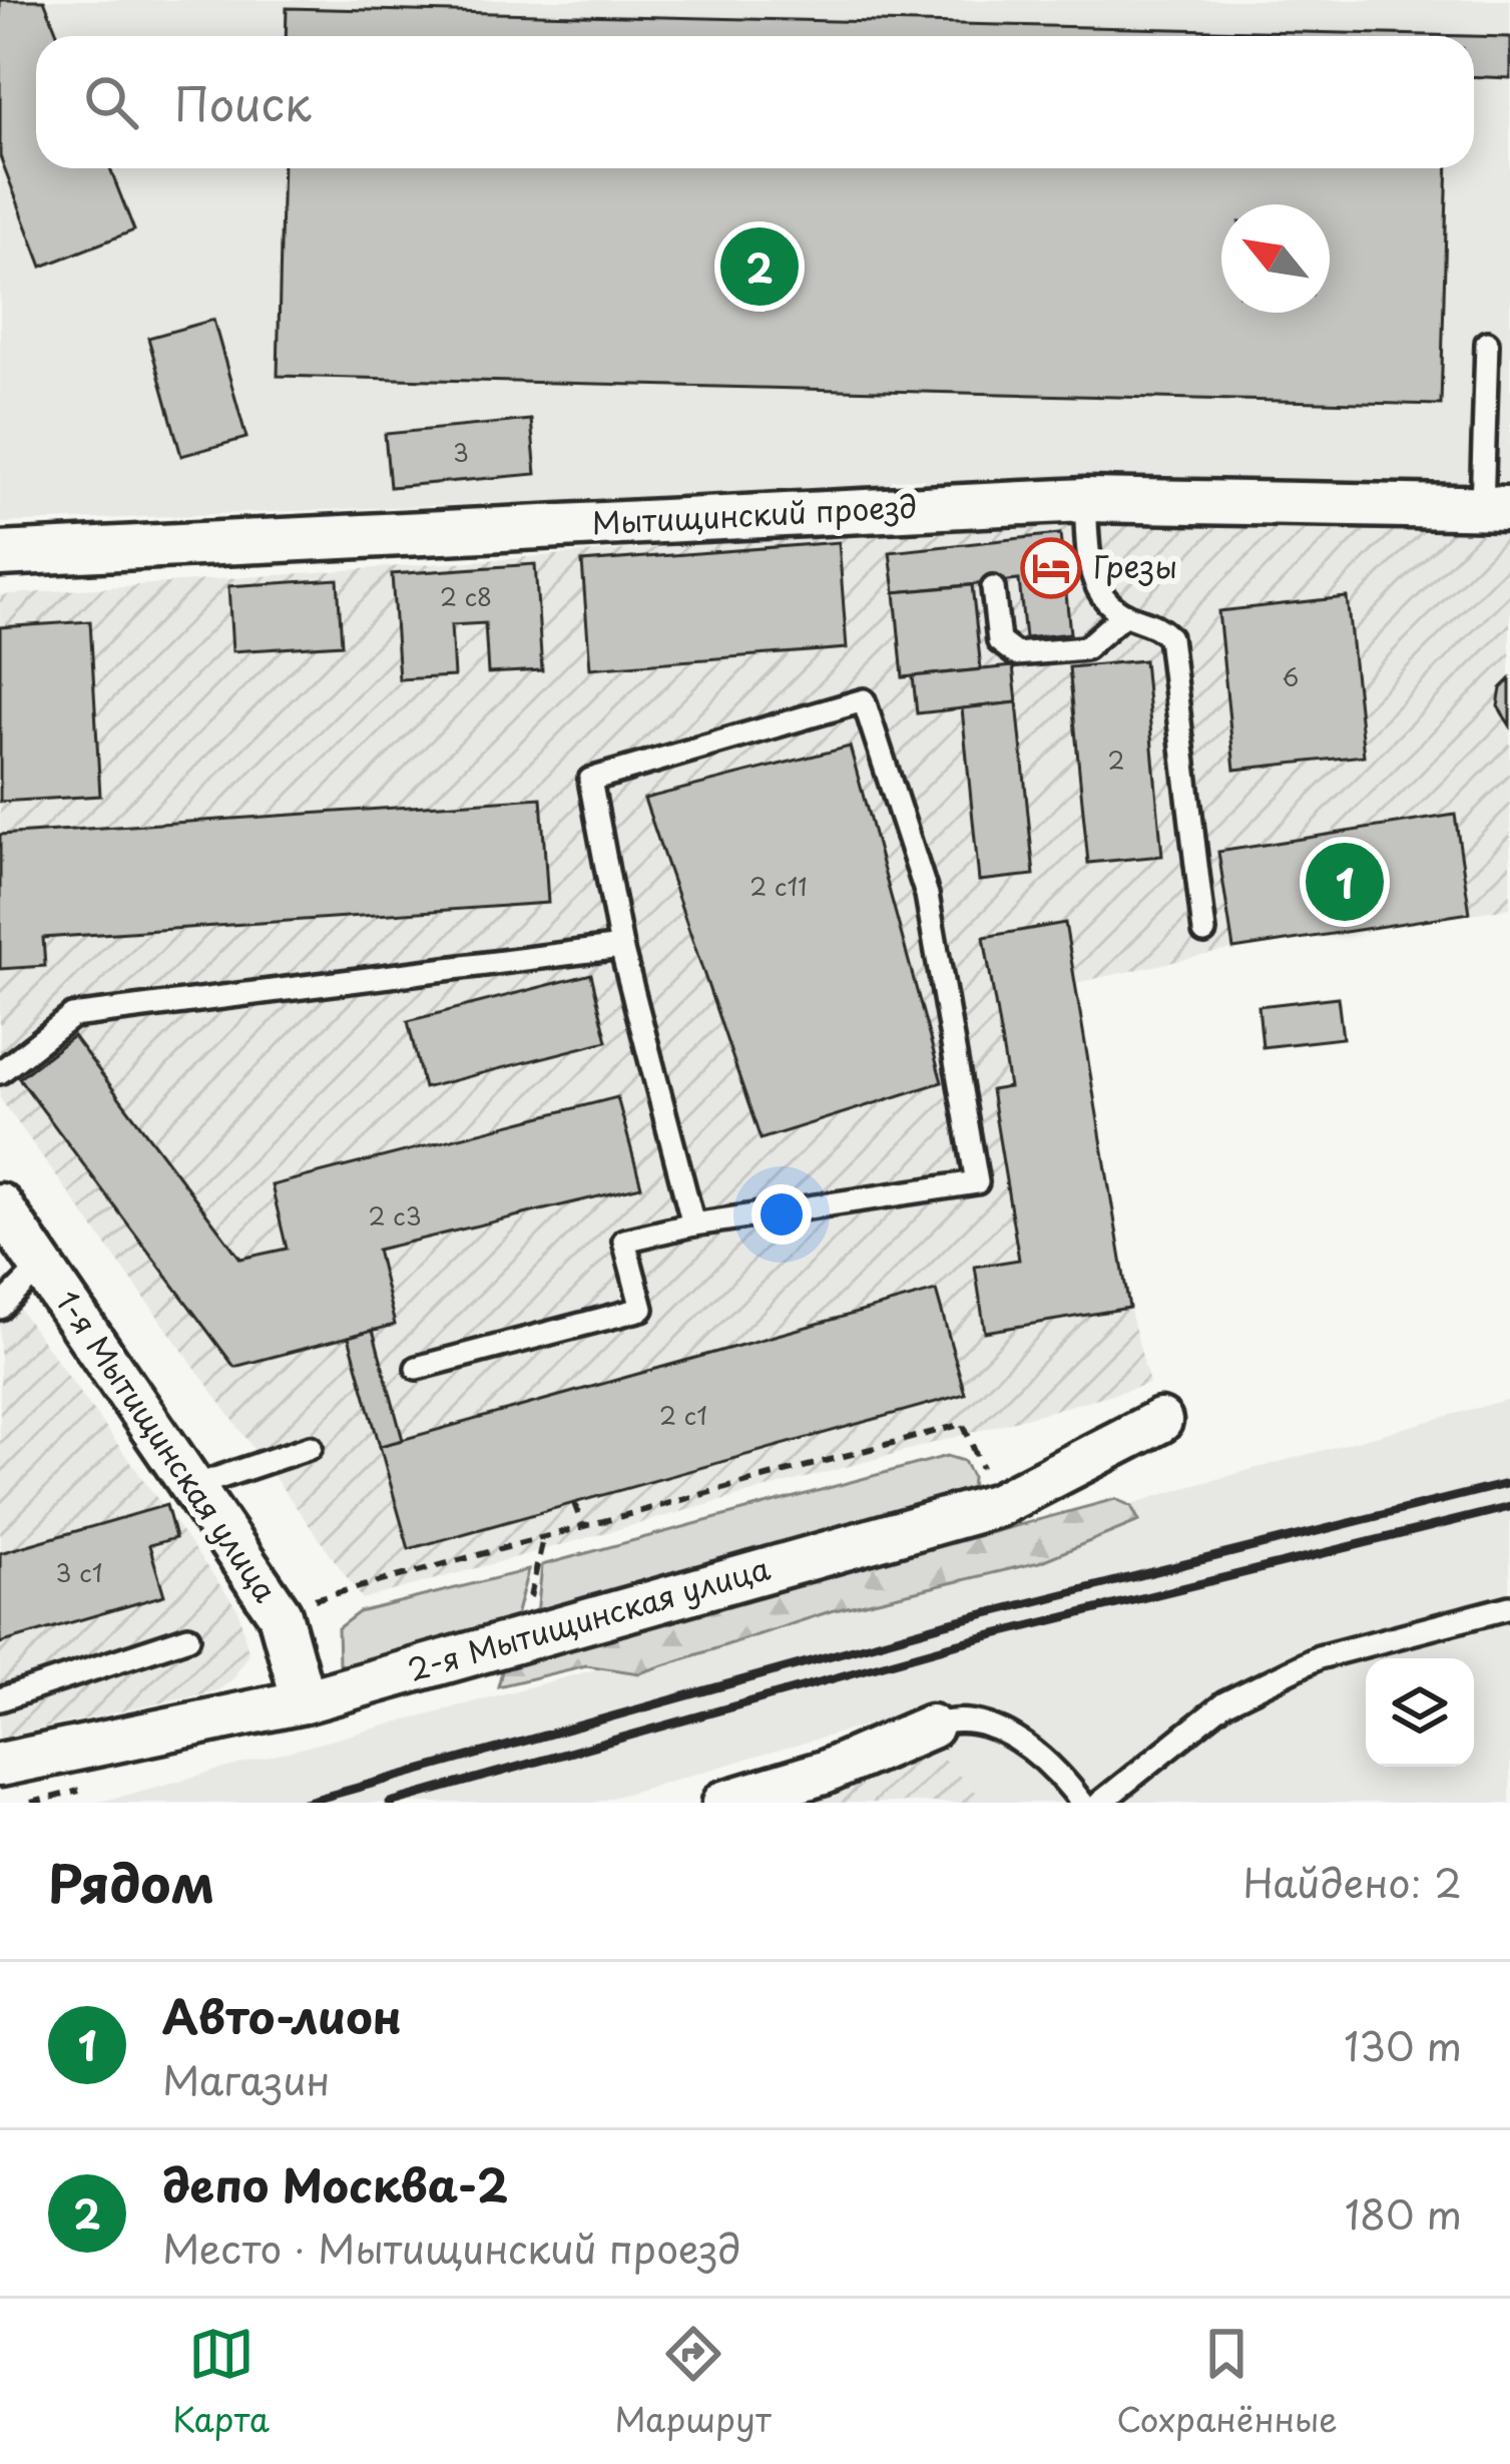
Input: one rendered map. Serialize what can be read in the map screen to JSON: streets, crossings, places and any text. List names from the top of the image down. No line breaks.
{"streets":{"street":["Мытищинский проезд","1-я Мытищинская улица","2-я Мытищинская улица"]},"crossings":[["1-я Мытищинская улица","2-я Мытищинская улица"]],"places":{"hotel":["Грезы"]},"house_numbers":["3","2 с8","6","2","2 с11","2 с3","2 с1","3 с1"],"north":"top left","page":{"search":"Поиск","pins":["2","1"],"heading":["Рядом","Найдено: 2"],"list":[{"mark":"1","name":"Авто-лион","note":"Магазин","value":"130 m"},{"mark":"2","name":"депо Москва-2","note":"Место · Мытищинский проезд","value":"180 m"}],"nav":["Карта","Маршрут","Сохранённые"]}}
